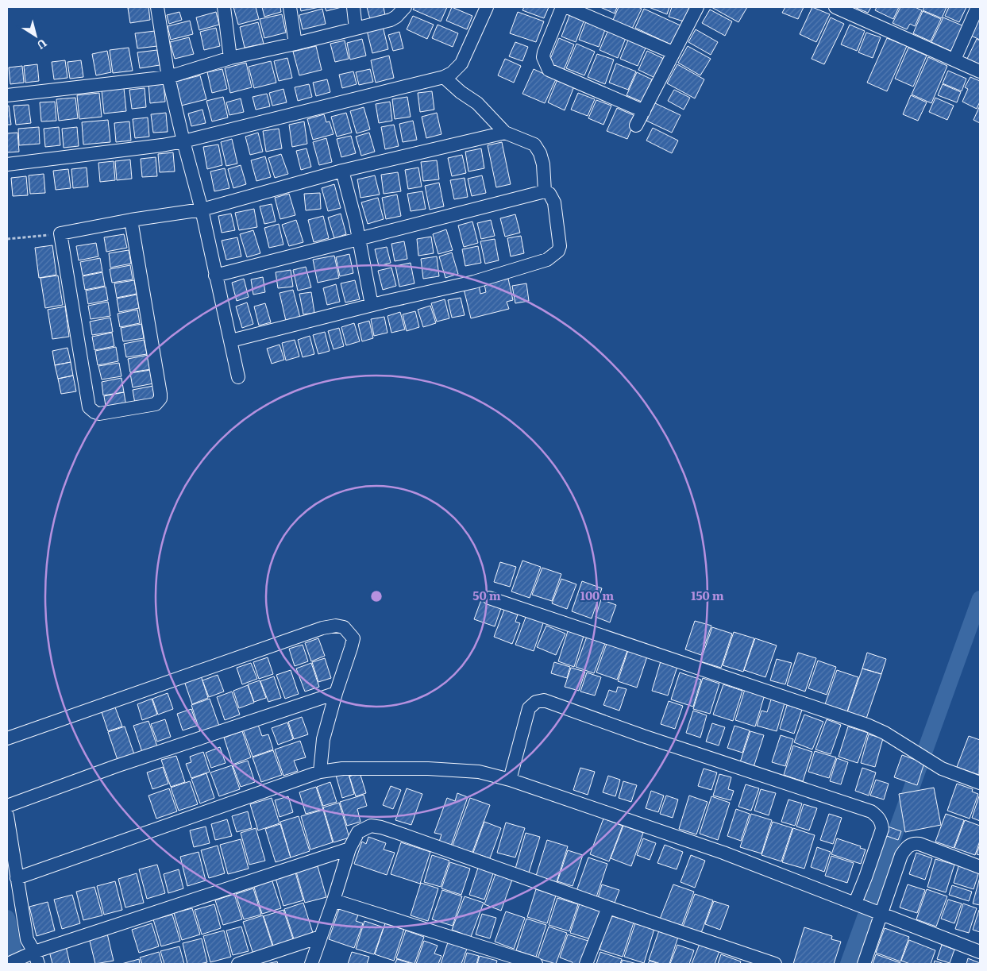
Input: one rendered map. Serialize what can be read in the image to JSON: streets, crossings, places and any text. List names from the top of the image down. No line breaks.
{"north":"bottom right","rings":["50 m","100 m","150 m"]}
